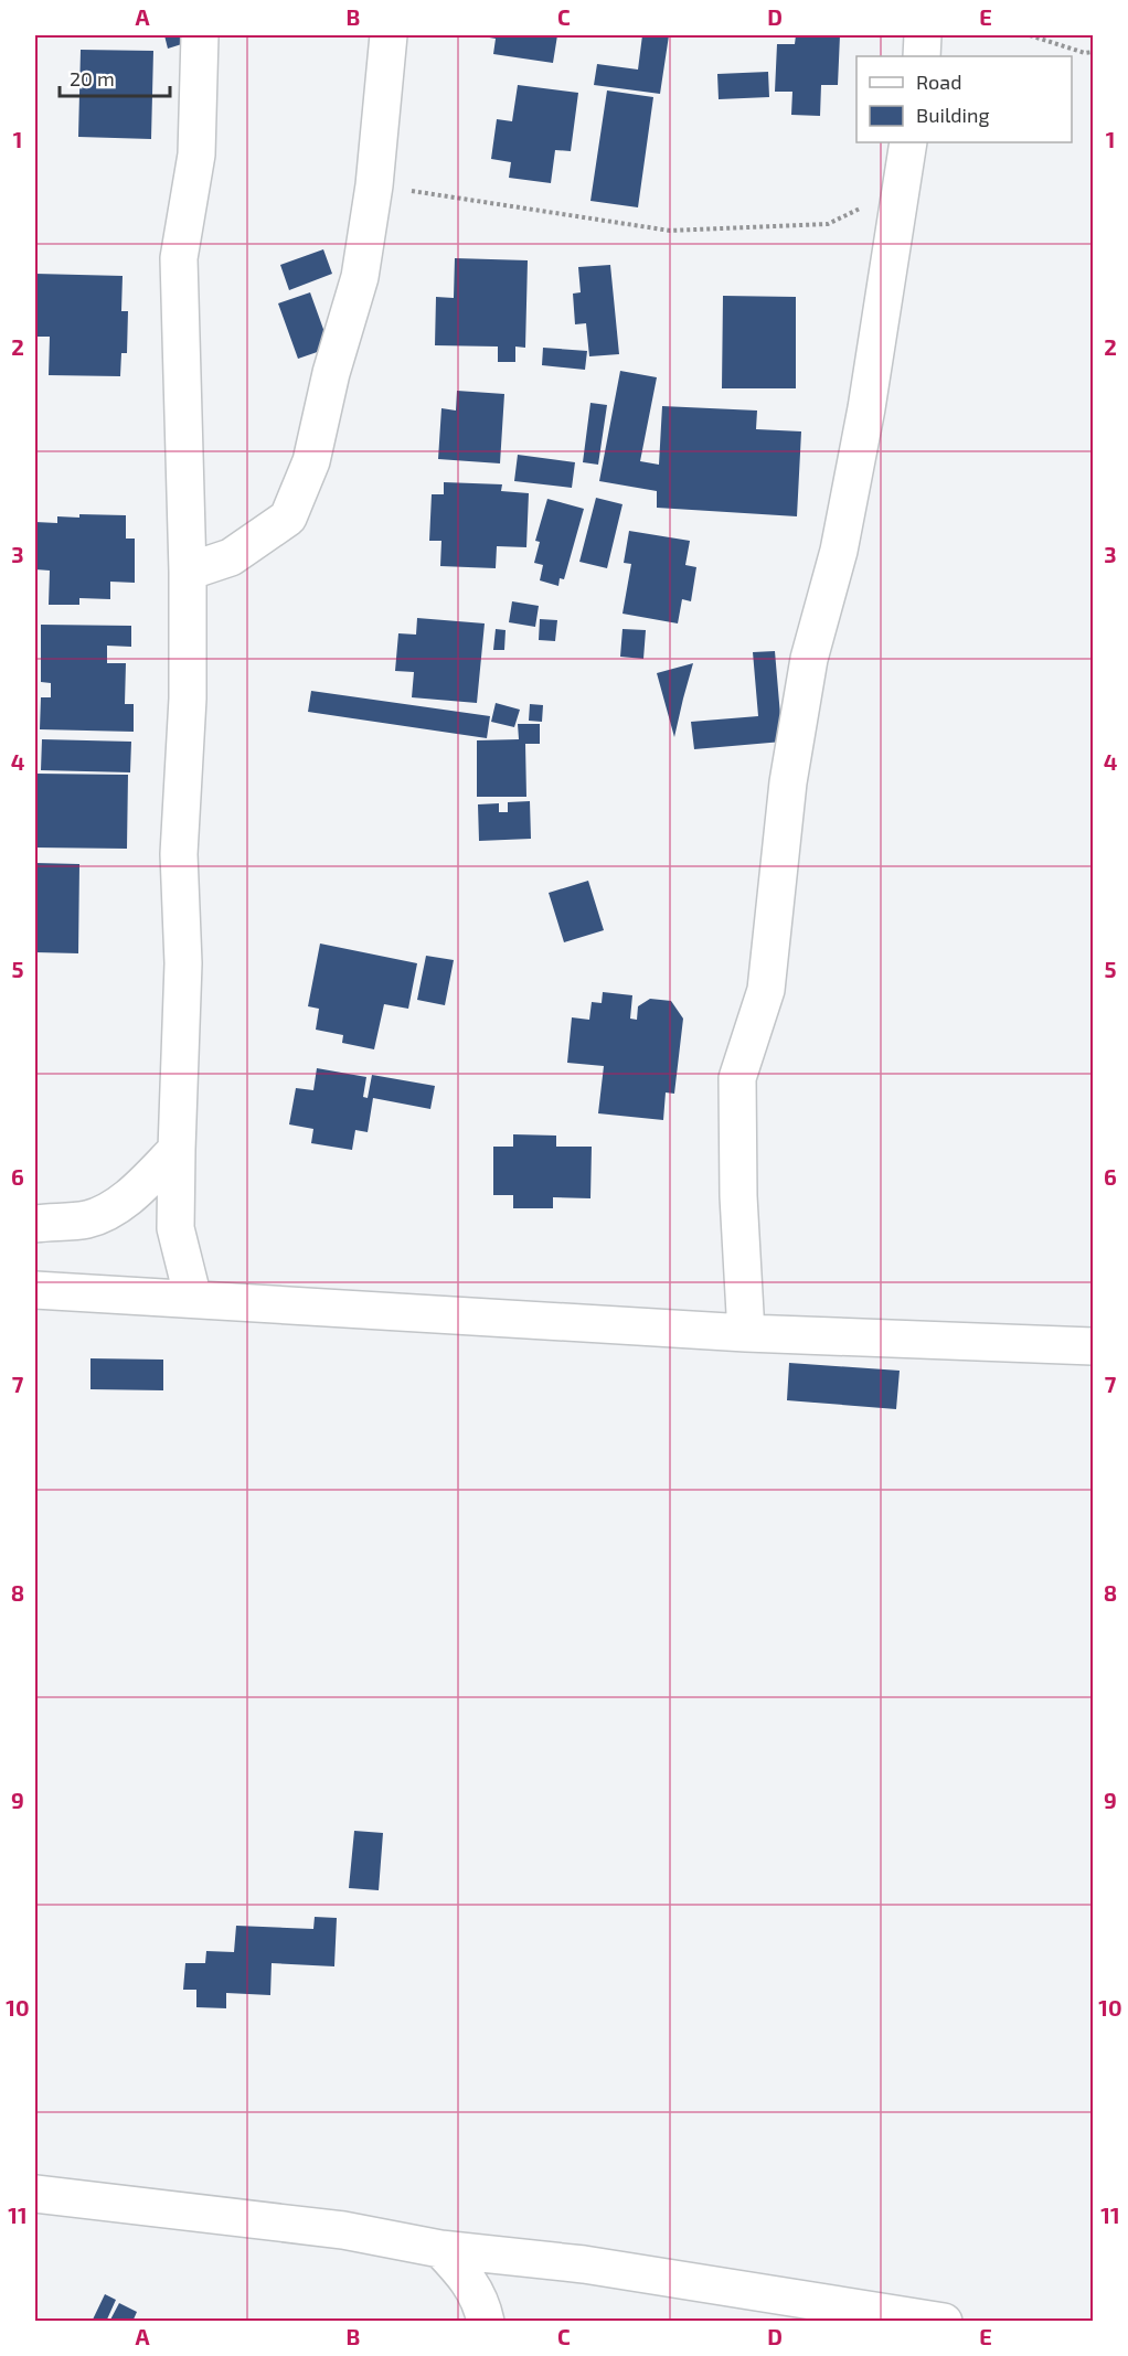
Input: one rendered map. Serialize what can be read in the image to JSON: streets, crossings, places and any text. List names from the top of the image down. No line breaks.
{"legend":["Road","Building"],"scale_bar":"20 m","grid":{"columns":["A","B","C","D","E"],"rows":["1","2","3","4","5","6","7","8","9","10","11"]}}
